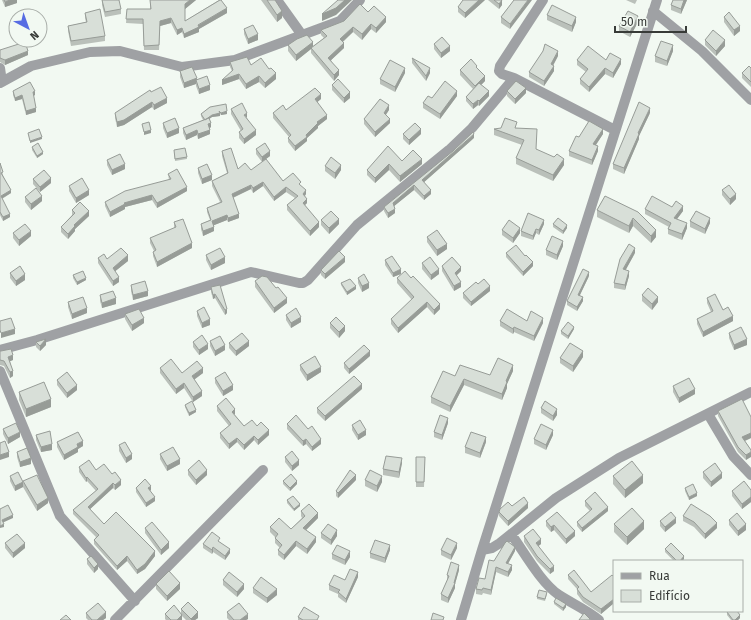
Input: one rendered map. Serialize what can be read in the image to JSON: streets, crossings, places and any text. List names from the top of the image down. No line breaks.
{"legend":["Rua","Edifício"],"scale_bar":"50 m","north":"bottom right"}
